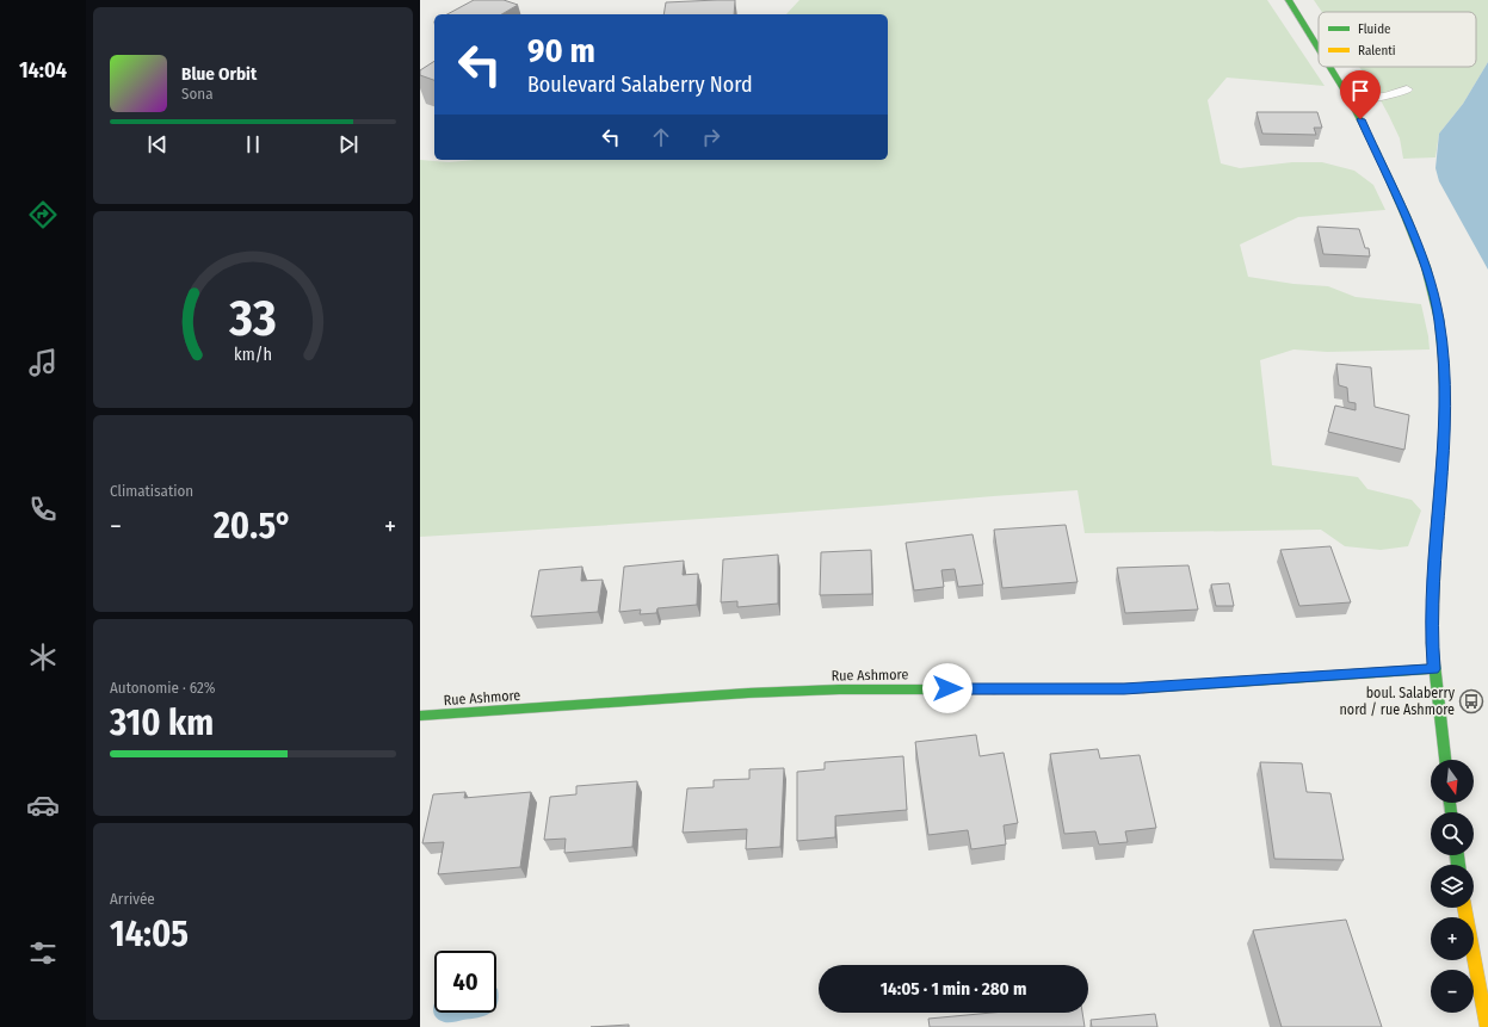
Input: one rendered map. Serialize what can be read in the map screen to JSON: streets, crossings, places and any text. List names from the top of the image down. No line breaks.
{"streets":{"street":["Rue Ashmore"]},"places":{"bus stop":["boul. Salaberry nord / rue Ashmore"]},"legend":["Fluide","Ralenti"],"north":"bottom","page":{"tabs":"14:04","turn":["90 m","Boulevard Salaberry Nord"],"song":["Blue Orbit","Sona"],"tile":["Climatisation",["Autonomie · 62%","310 km"],["Arrivée","14:05"]],"heat":["−","20.5°","+"],"map_buttons":["+","−"],"limit":"40","trip":"14:05 · 1 min · 280 m","gauge":["33","km/h"]}}
